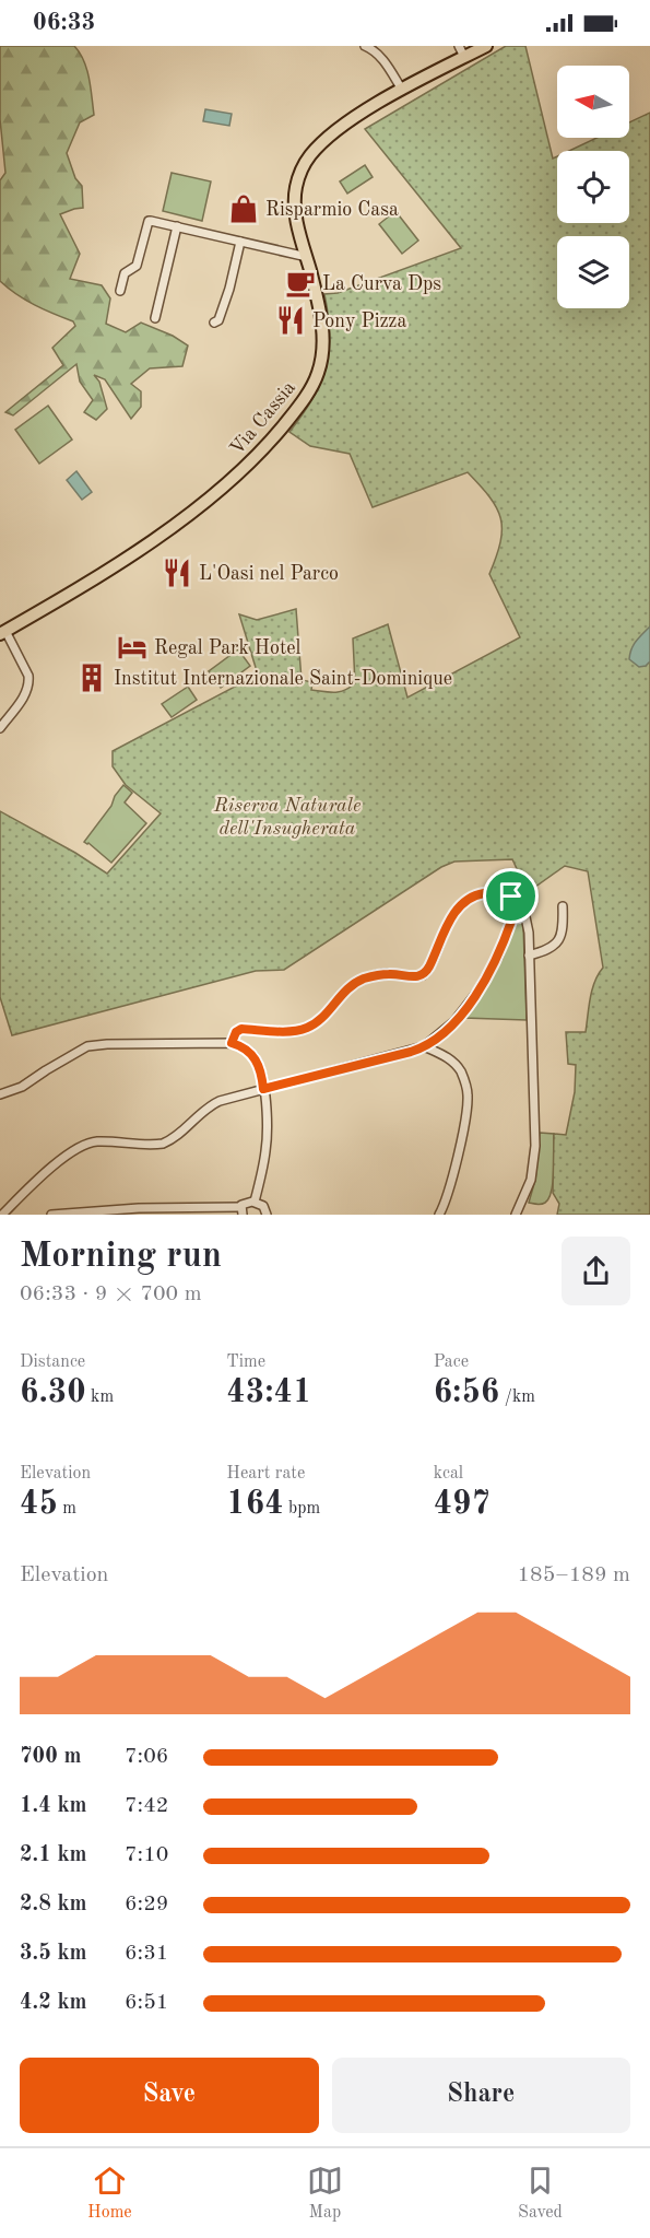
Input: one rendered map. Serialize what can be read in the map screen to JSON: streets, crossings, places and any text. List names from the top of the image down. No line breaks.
{"streets":{"main road":["Via Cassia"]},"parks":["Riserva Naturale dell'Insugherata"],"places":{"shop":["Risparmio Casa"],"cafe":["La Curva Dps"],"restaurant":["Pony Pizza","L'Oasi nel Parco"],"hotel":["Regal Park Hotel"],"building":["Institut Internazionale Saint-Dominique"]},"north":"left","page":{"status":"06:33","heading":["Morning run","06:33 · 9 × 700 m"],"stats":[["Distance","6.30 km"],["Time","43:41"],["Pace","6:56 /km"],["Elevation","45 m"],["Heart rate","164 bpm"],["kcal","497"]],"chart":["Elevation","185–189 m"],"list":[{"name":"700 m","note":"7:06"},{"name":"1.4 km","note":"7:42"},{"name":"2.1 km","note":"7:10"},{"name":"2.8 km","note":"6:29"},{"name":"3.5 km","note":"6:31"},{"name":"4.2 km","note":"6:51"}],"buttons":["Save","Share"],"tabs":["Home","Map","Saved"]}}
